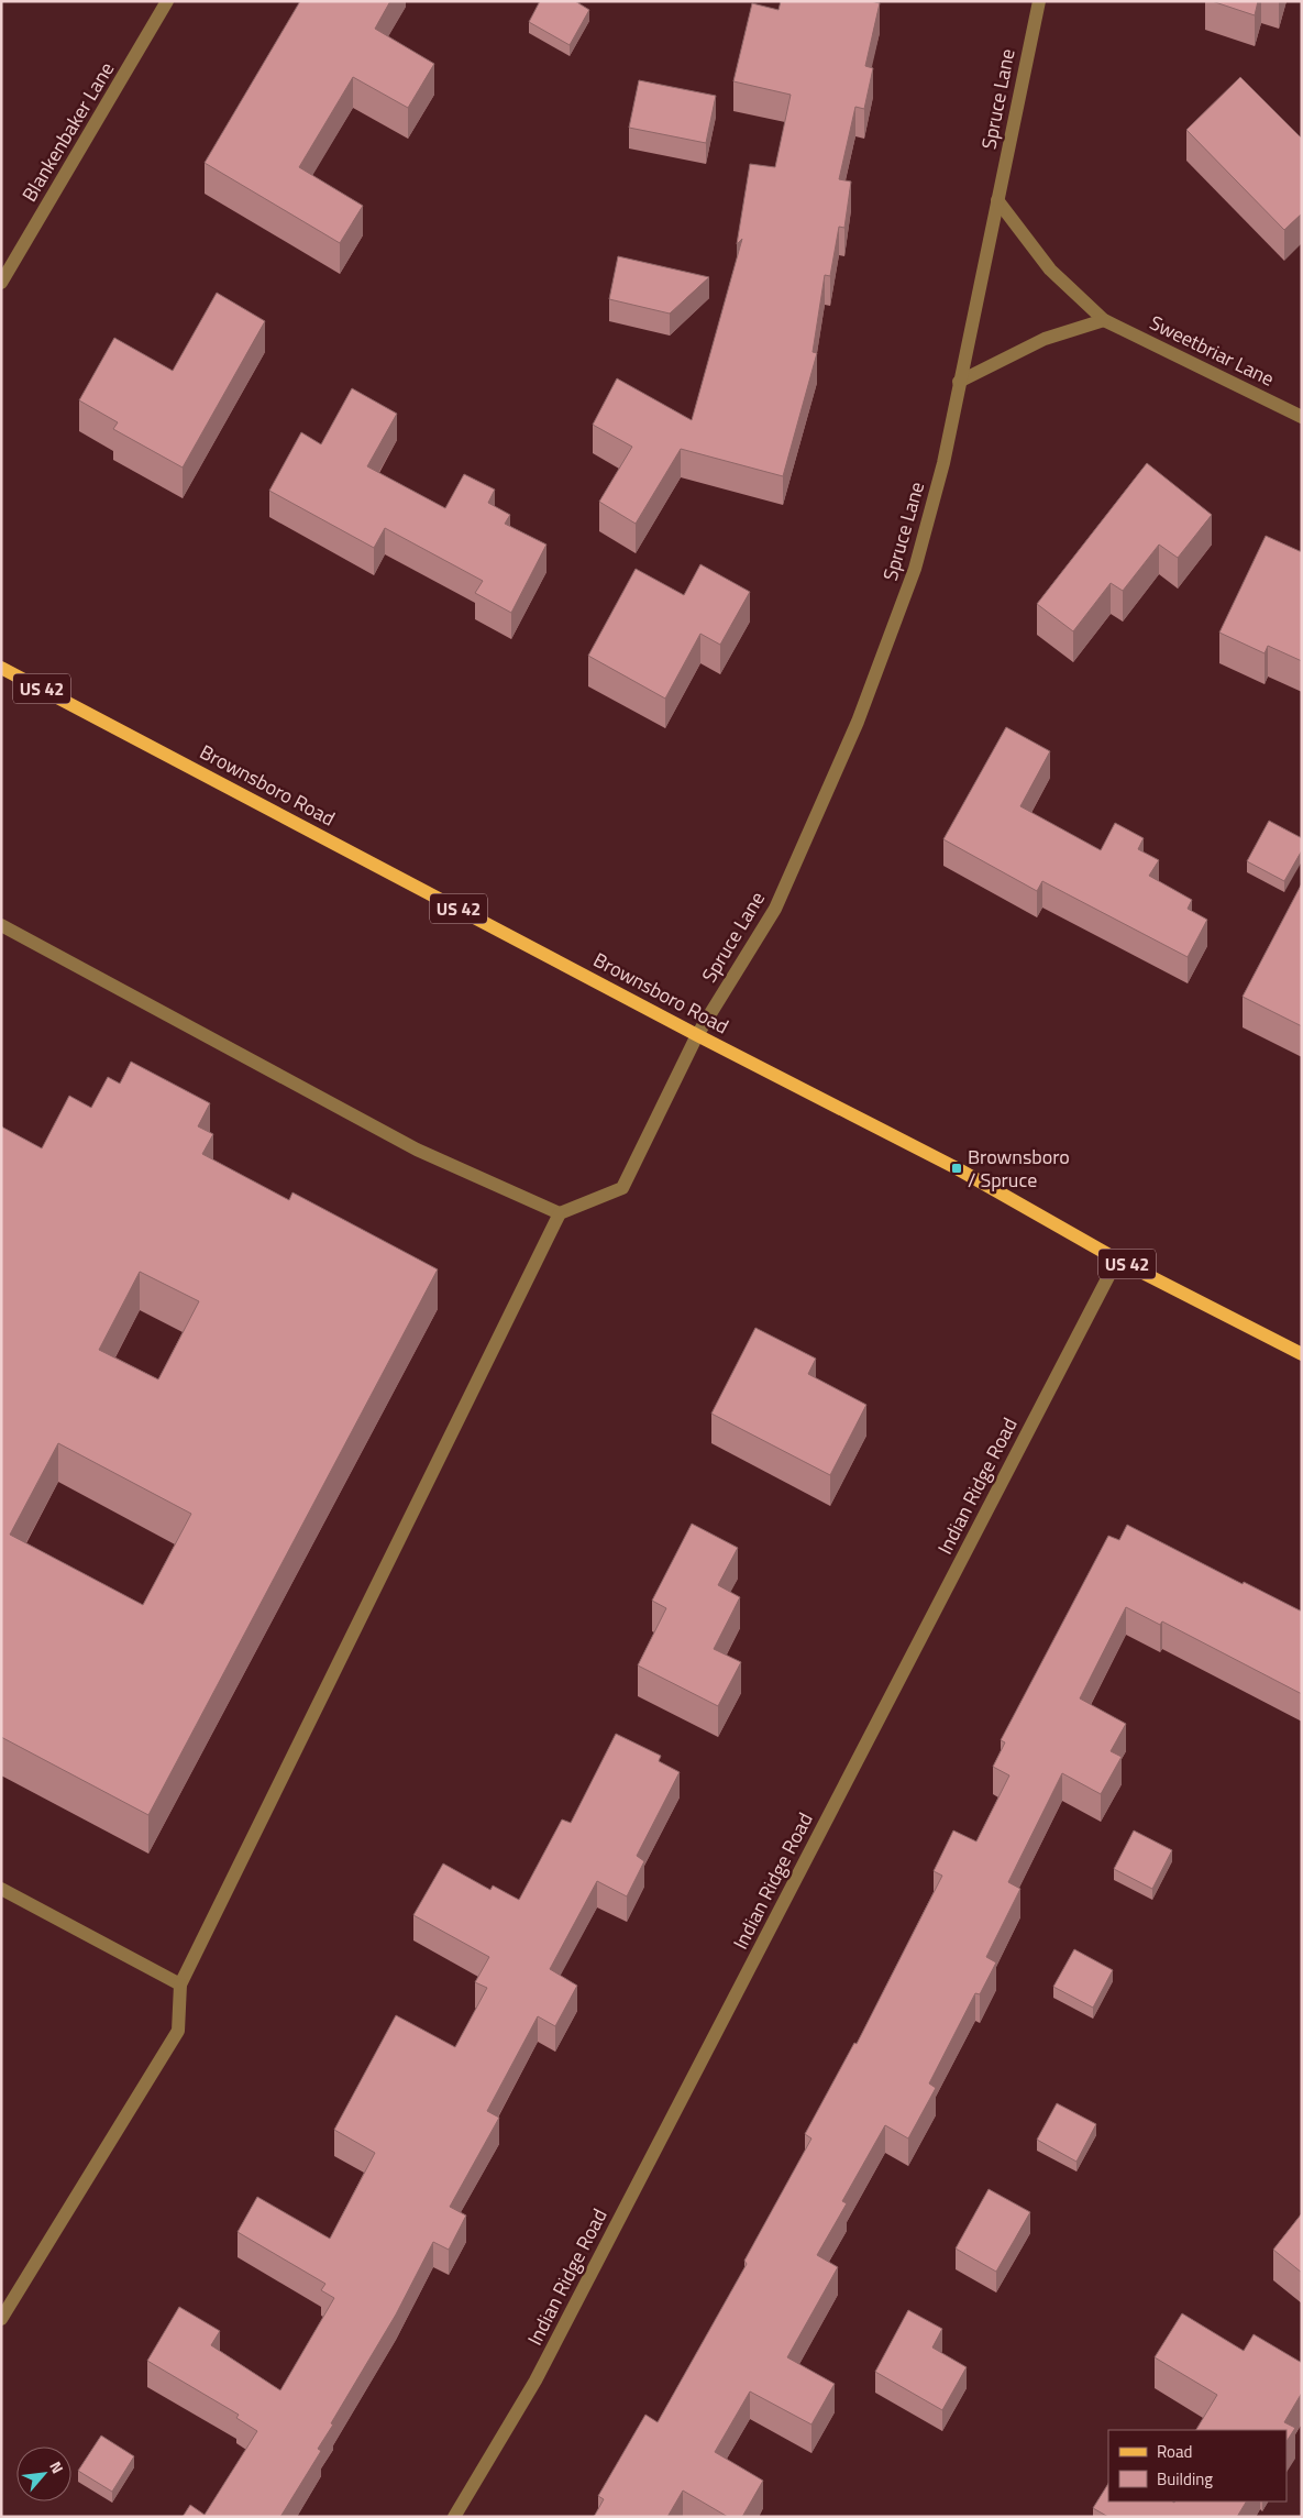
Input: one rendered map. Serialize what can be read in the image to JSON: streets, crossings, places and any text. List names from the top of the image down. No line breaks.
{"streets":{"main road":["US 42","Brownsboro Road"],"street":["Spruce Lane","Blankenbaker Lane","Sweetbriar Lane","Indian Ridge Road"]},"crossings":[["Spruce Lane","Sweetbriar Lane"],["Spruce Lane","Brownsboro Road"],["Brownsboro Road","Indian Ridge Road"]],"places":{"transit":["Brownsboro / Spruce"]},"legend":["Road","Building"],"north":"top right"}
